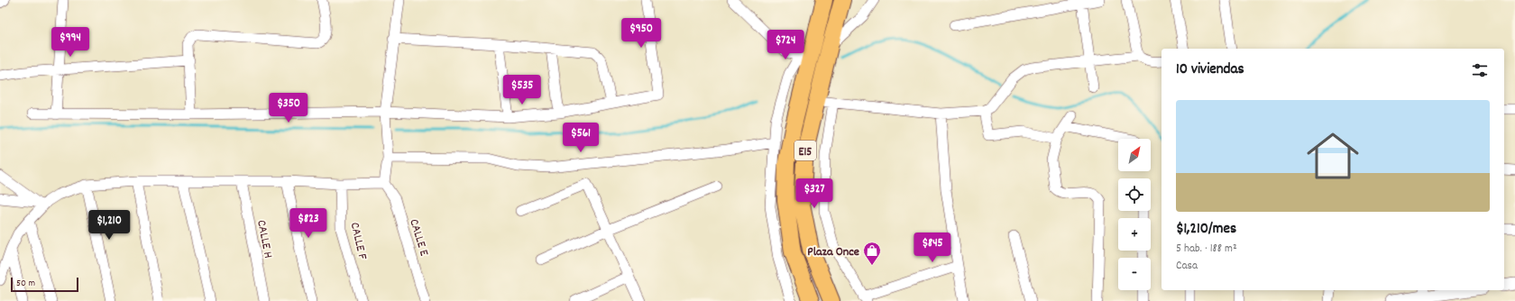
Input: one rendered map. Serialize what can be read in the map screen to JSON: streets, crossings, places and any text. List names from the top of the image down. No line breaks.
{"streets":{"highway":["E15"],"street":["CALLE E","CALLE H","CALLE F"]},"places":{"shop":["Plaza Once"]},"scale_bar":"50 m","north":"top right","page":{"price":["$950","$994","$724","$535","$350","$561","$327","$823","$1,210","$845"],"heading":"10 viviendas","list":[{"name":"$1,210/mes","note":"5 hab. · 188 m² · Casa"}],"map_buttons":["+","−"],"scale":"50 m"}}
